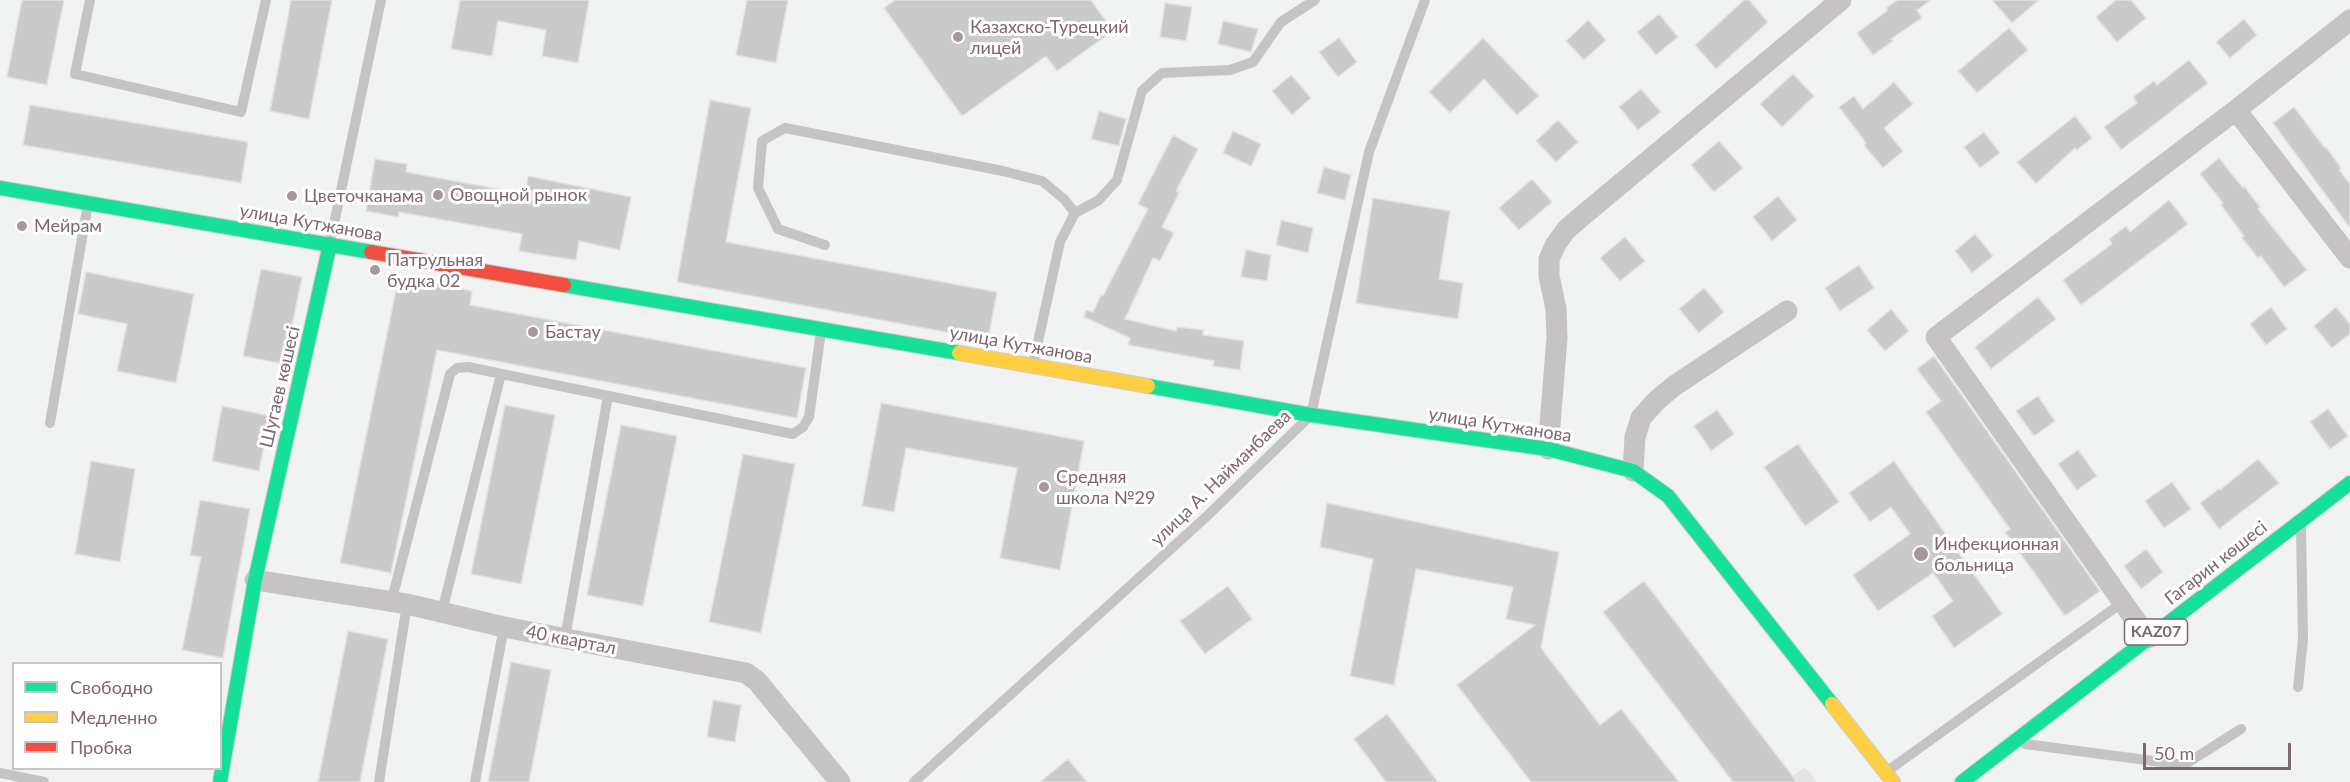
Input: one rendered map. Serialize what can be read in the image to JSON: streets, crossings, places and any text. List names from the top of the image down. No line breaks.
{"streets":{"main road":["улица Кутжанова","Шугаев көшесі","Гагарин көшесі","KAZ07"],"street":["40 квартал"],"lane":["улица А. Найманбаева"]},"crossings":[["улица Кутжанова","Шугаев көшесі"],["улица Кутжанова","улица А. Найманбаева"],["Шугаев көшесі","40 квартал"]],"places":["Казахско-Турецкий лицей","Овощной рынок","Цветочканама","Мейрам","Патрульная будка 02","Бастау","Средняя школа №29","Инфекционная больница"],"legend":["Свободно","Медленно","Пробка"],"scale_bar":"50 m"}
